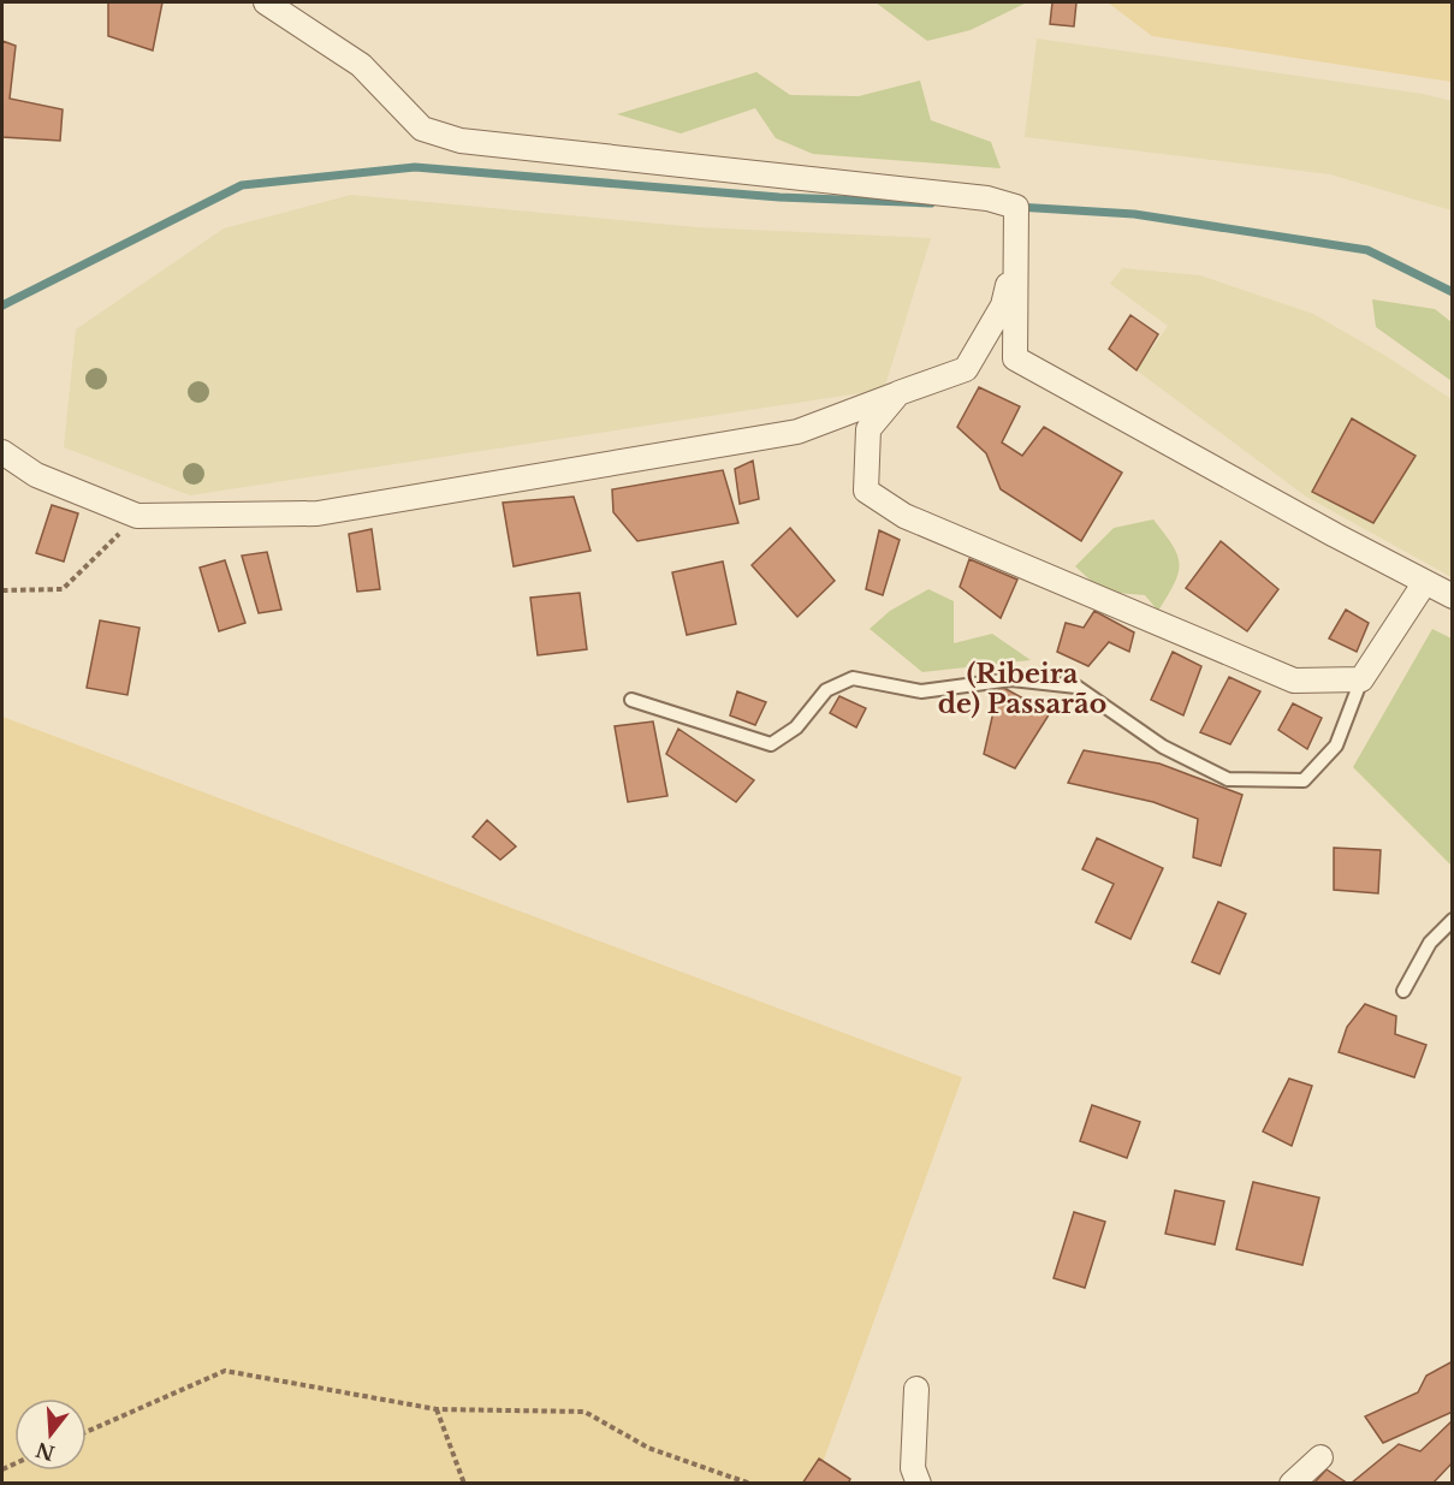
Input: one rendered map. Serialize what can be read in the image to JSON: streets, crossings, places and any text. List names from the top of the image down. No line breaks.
{"districts":["(Ribeira de) Passarão"],"north":"bottom"}
